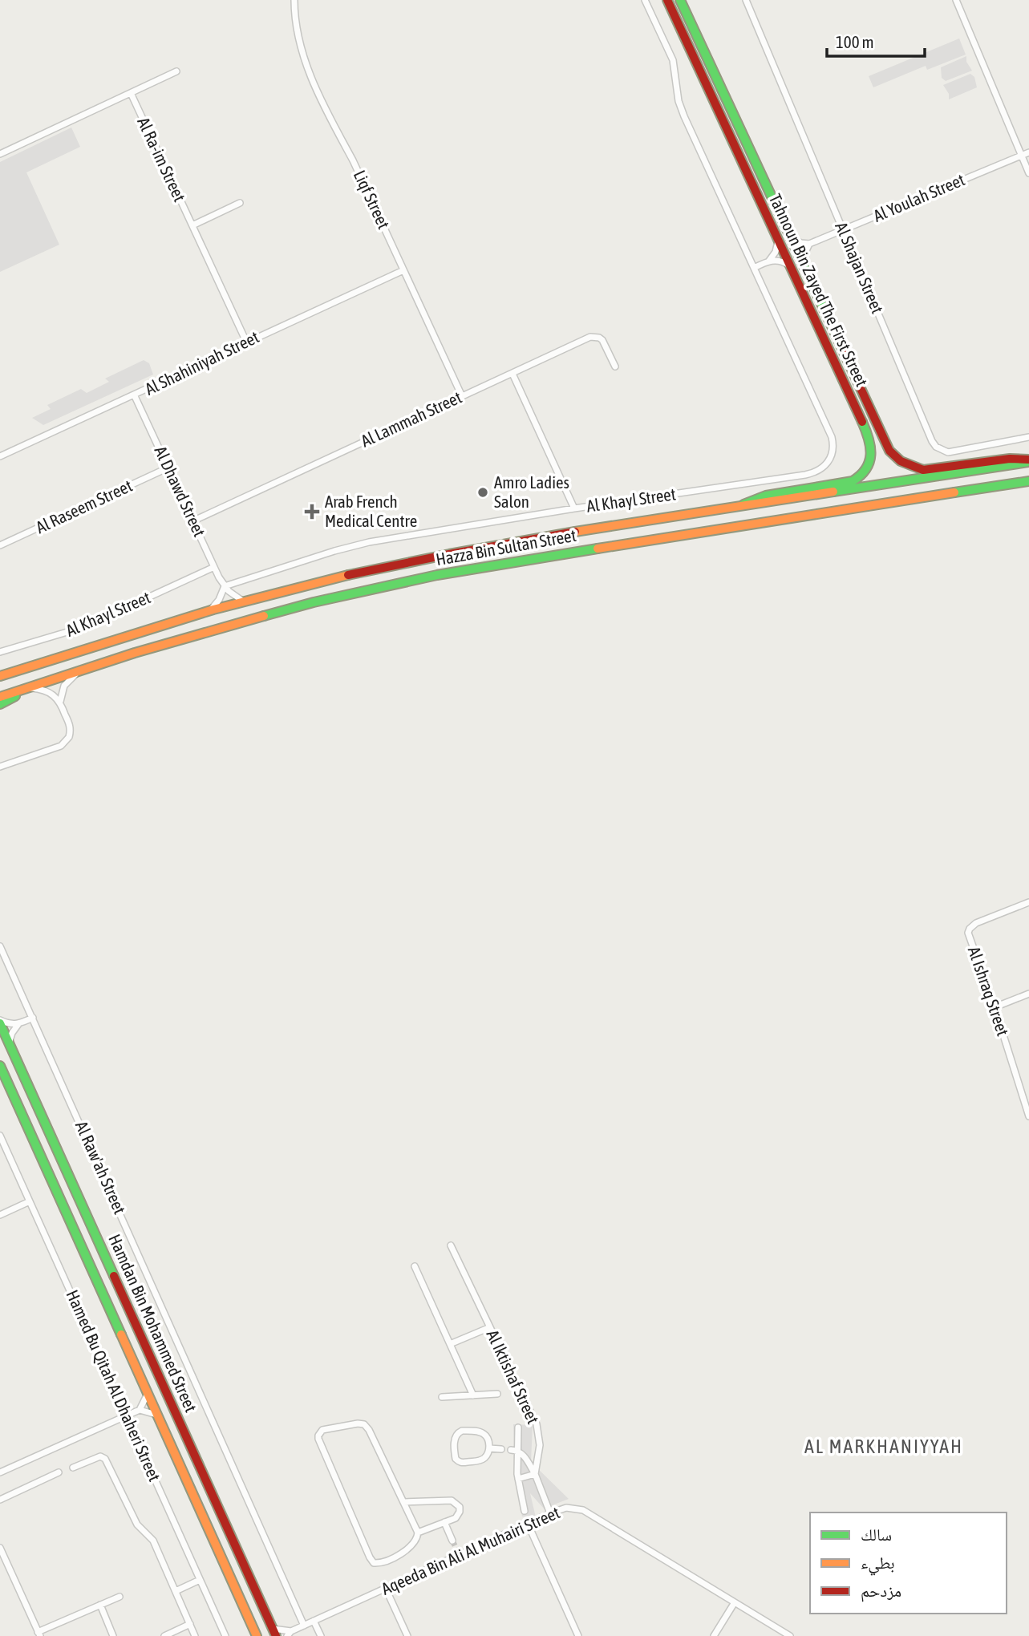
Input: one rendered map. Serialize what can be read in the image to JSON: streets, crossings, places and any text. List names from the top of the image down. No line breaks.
{"streets":{"main road":["Tahnoun Bin Zayed The First Street","Hazza Bin Sultan Street","Hamdan Bin Mohammed Street"],"street":["Al Ra-im Street","Al Youlah Street","Liqf Street","Al Shajan Street","Al Shahiniyah Street","Al Lammah Street","Al Dhawd Street","Al Khayl Street","Al Raseem Street","Al Ishraq Street","Al Raw'ah Street","Al Iktishaf Street","Hamed Bu Qitah Al Dhaheri Street","Aqeeda Bin Ali Al Muhairi Street"]},"crossings":[["Al Ra-im Street","Al Shahiniyah Street"],["Al Youlah Street","Al Shajan Street"],["Liqf Street","Al Shahiniyah Street"],["Liqf Street","Al Lammah Street"],["Tahnoun Bin Zayed The First Street","Hazza Bin Sultan Street"],["Al Shahiniyah Street","Al Dhawd Street"],["Al Lammah Street","Al Dhawd Street"],["Al Dhawd Street","Al Khayl Street"],["Al Dhawd Street","Al Raseem Street"],["Al Dhawd Street","Hazza Bin Sultan Street"],["Al Raw'ah Street","Aqeeda Bin Ali Al Muhairi Street"],["Hamdan Bin Mohammed Street","Aqeeda Bin Ali Al Muhairi Street"]],"districts":["AL MARKHANIYYAH"],"places":{"other":["Amro Ladies Salon"],"health":["Arab French Medical Centre"]},"legend":["سالك","بطيء","مزدحم"],"scale_bar":"100 m"}
